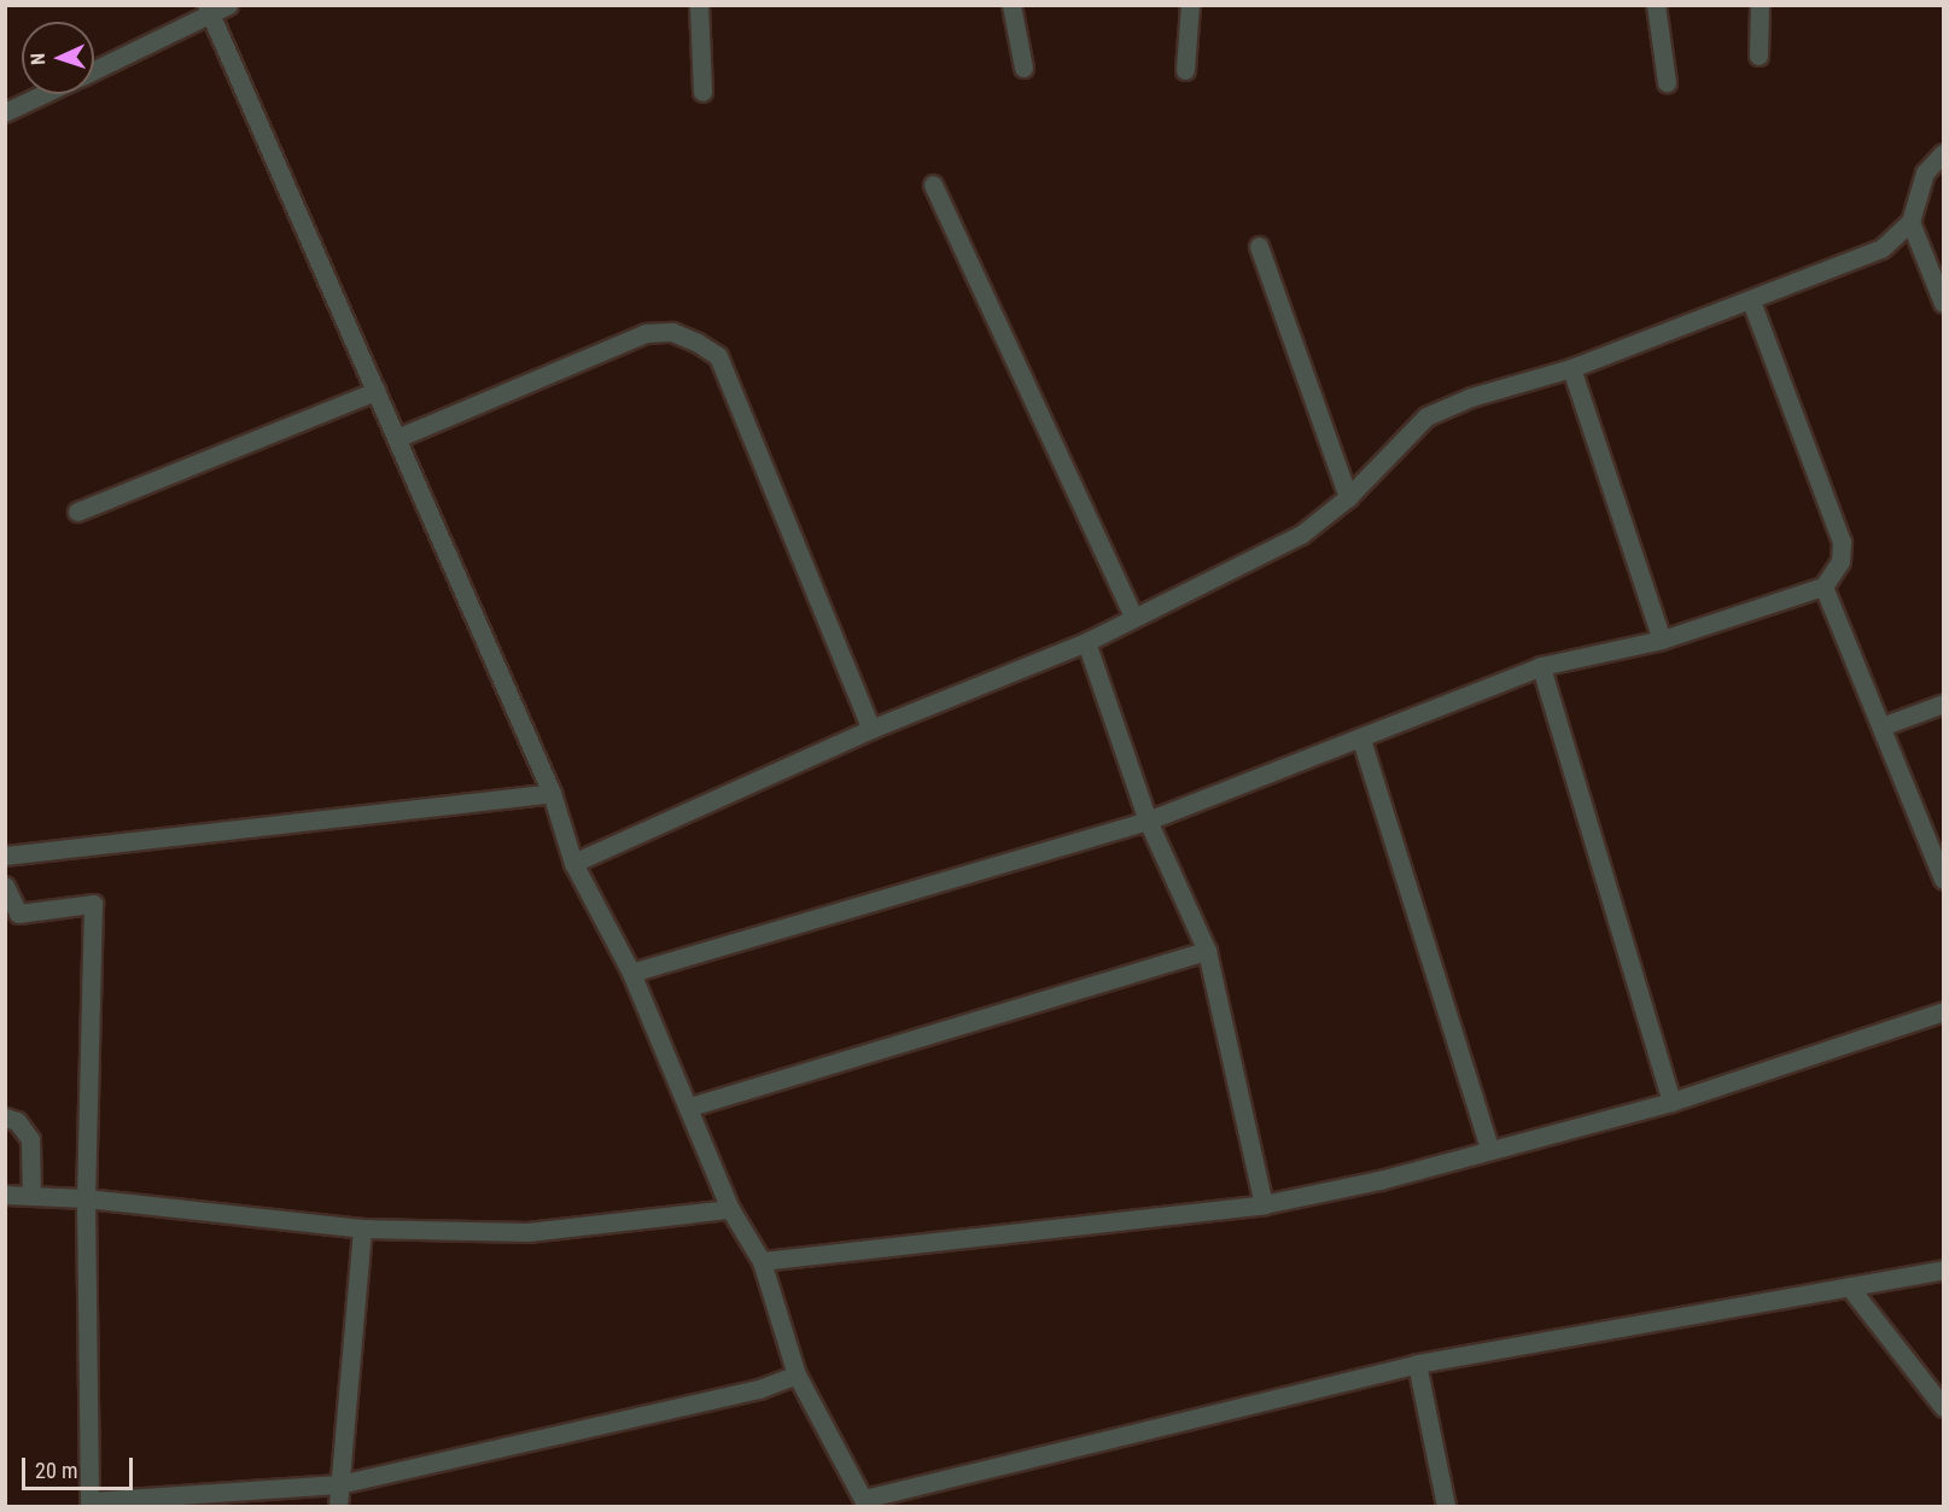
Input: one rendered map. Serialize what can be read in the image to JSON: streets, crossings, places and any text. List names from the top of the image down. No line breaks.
{"scale_bar":"20 m","north":"left"}
